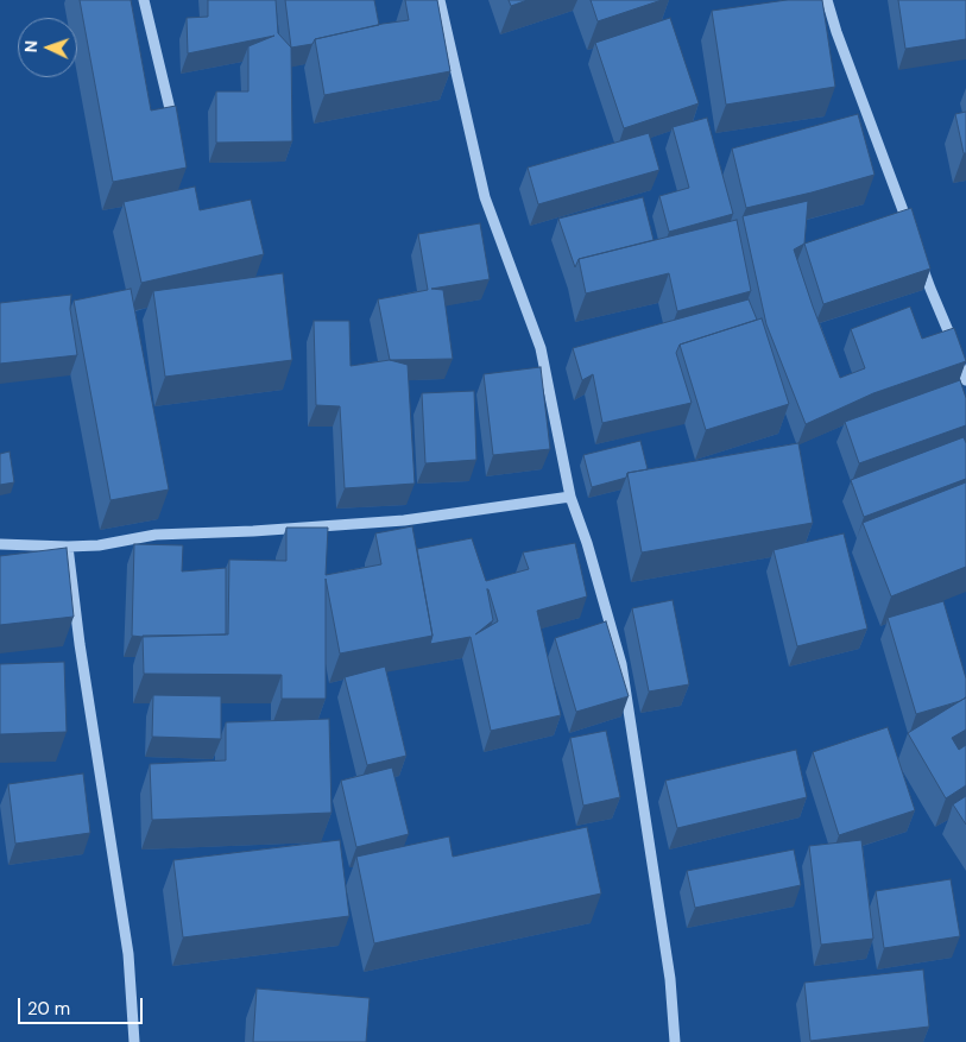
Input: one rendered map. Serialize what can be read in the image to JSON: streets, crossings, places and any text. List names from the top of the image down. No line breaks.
{"scale_bar":"20 m","north":"left"}
